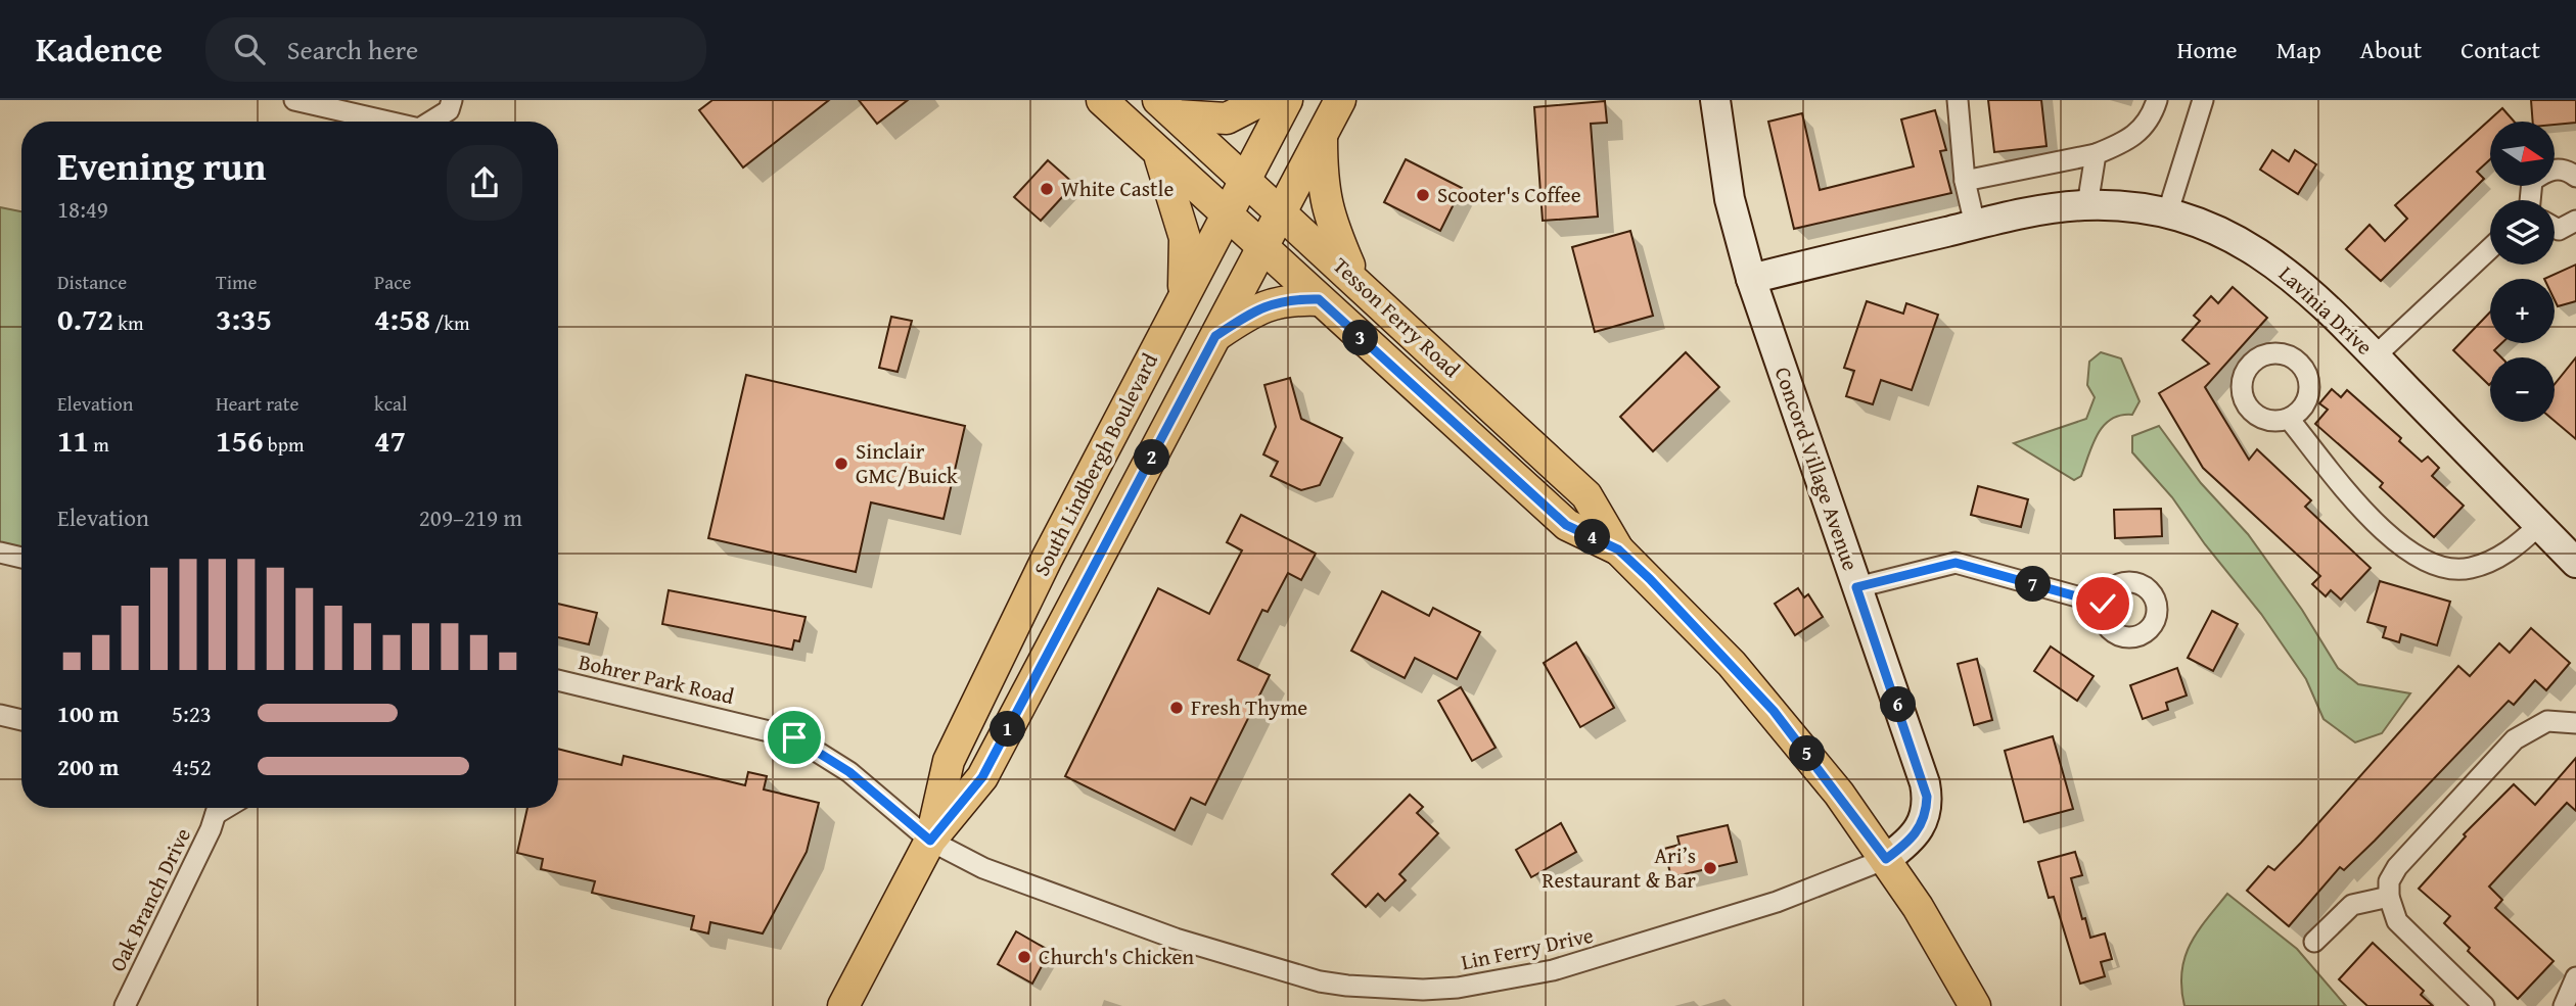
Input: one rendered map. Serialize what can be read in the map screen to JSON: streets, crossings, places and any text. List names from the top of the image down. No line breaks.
{"streets":{"main road":["Tesson Ferry Road","South Lindbergh Boulevard"],"street":["Lavinia Drive","Concord Village Avenue","Bohrer Park Road","Oak Branch Drive","Lin Ferry Drive"]},"crossings":[["Lavinia Drive","Concord Village Avenue"],["Tesson Ferry Road","South Lindbergh Boulevard"],["Tesson Ferry Road","Concord Village Avenue"],["Tesson Ferry Road","Lin Ferry Drive"],["South Lindbergh Boulevard","Bohrer Park Road"],["South Lindbergh Boulevard","Lin Ferry Drive"],["Concord Village Avenue","Lin Ferry Drive"],["Bohrer Park Road","Lin Ferry Drive"]],"places":["White Castle","Scooter's Coffee","Sinclair GMC/Buick","Fresh Thyme","Ari’s Restaurant & Bar","Church's Chicken"],"north":"right","page":{"header":"Kadence","search":"Search here","nav":["Home","Map","About","Contact"],"map_buttons":["+","−"],"heading":["Evening run","18:49"],"stats":[["Distance","0.72 km"],["Time","3:35"],["Pace","4:58 /km"],["Elevation","11 m"],["Heart rate","156 bpm"],["kcal","47"]],"pins":["3","2","4","7","6","1","5"],"chart":["Elevation","209–219 m"],"list":[{"name":"100 m","note":"5:23"},{"name":"200 m","note":"4:52"}]}}
